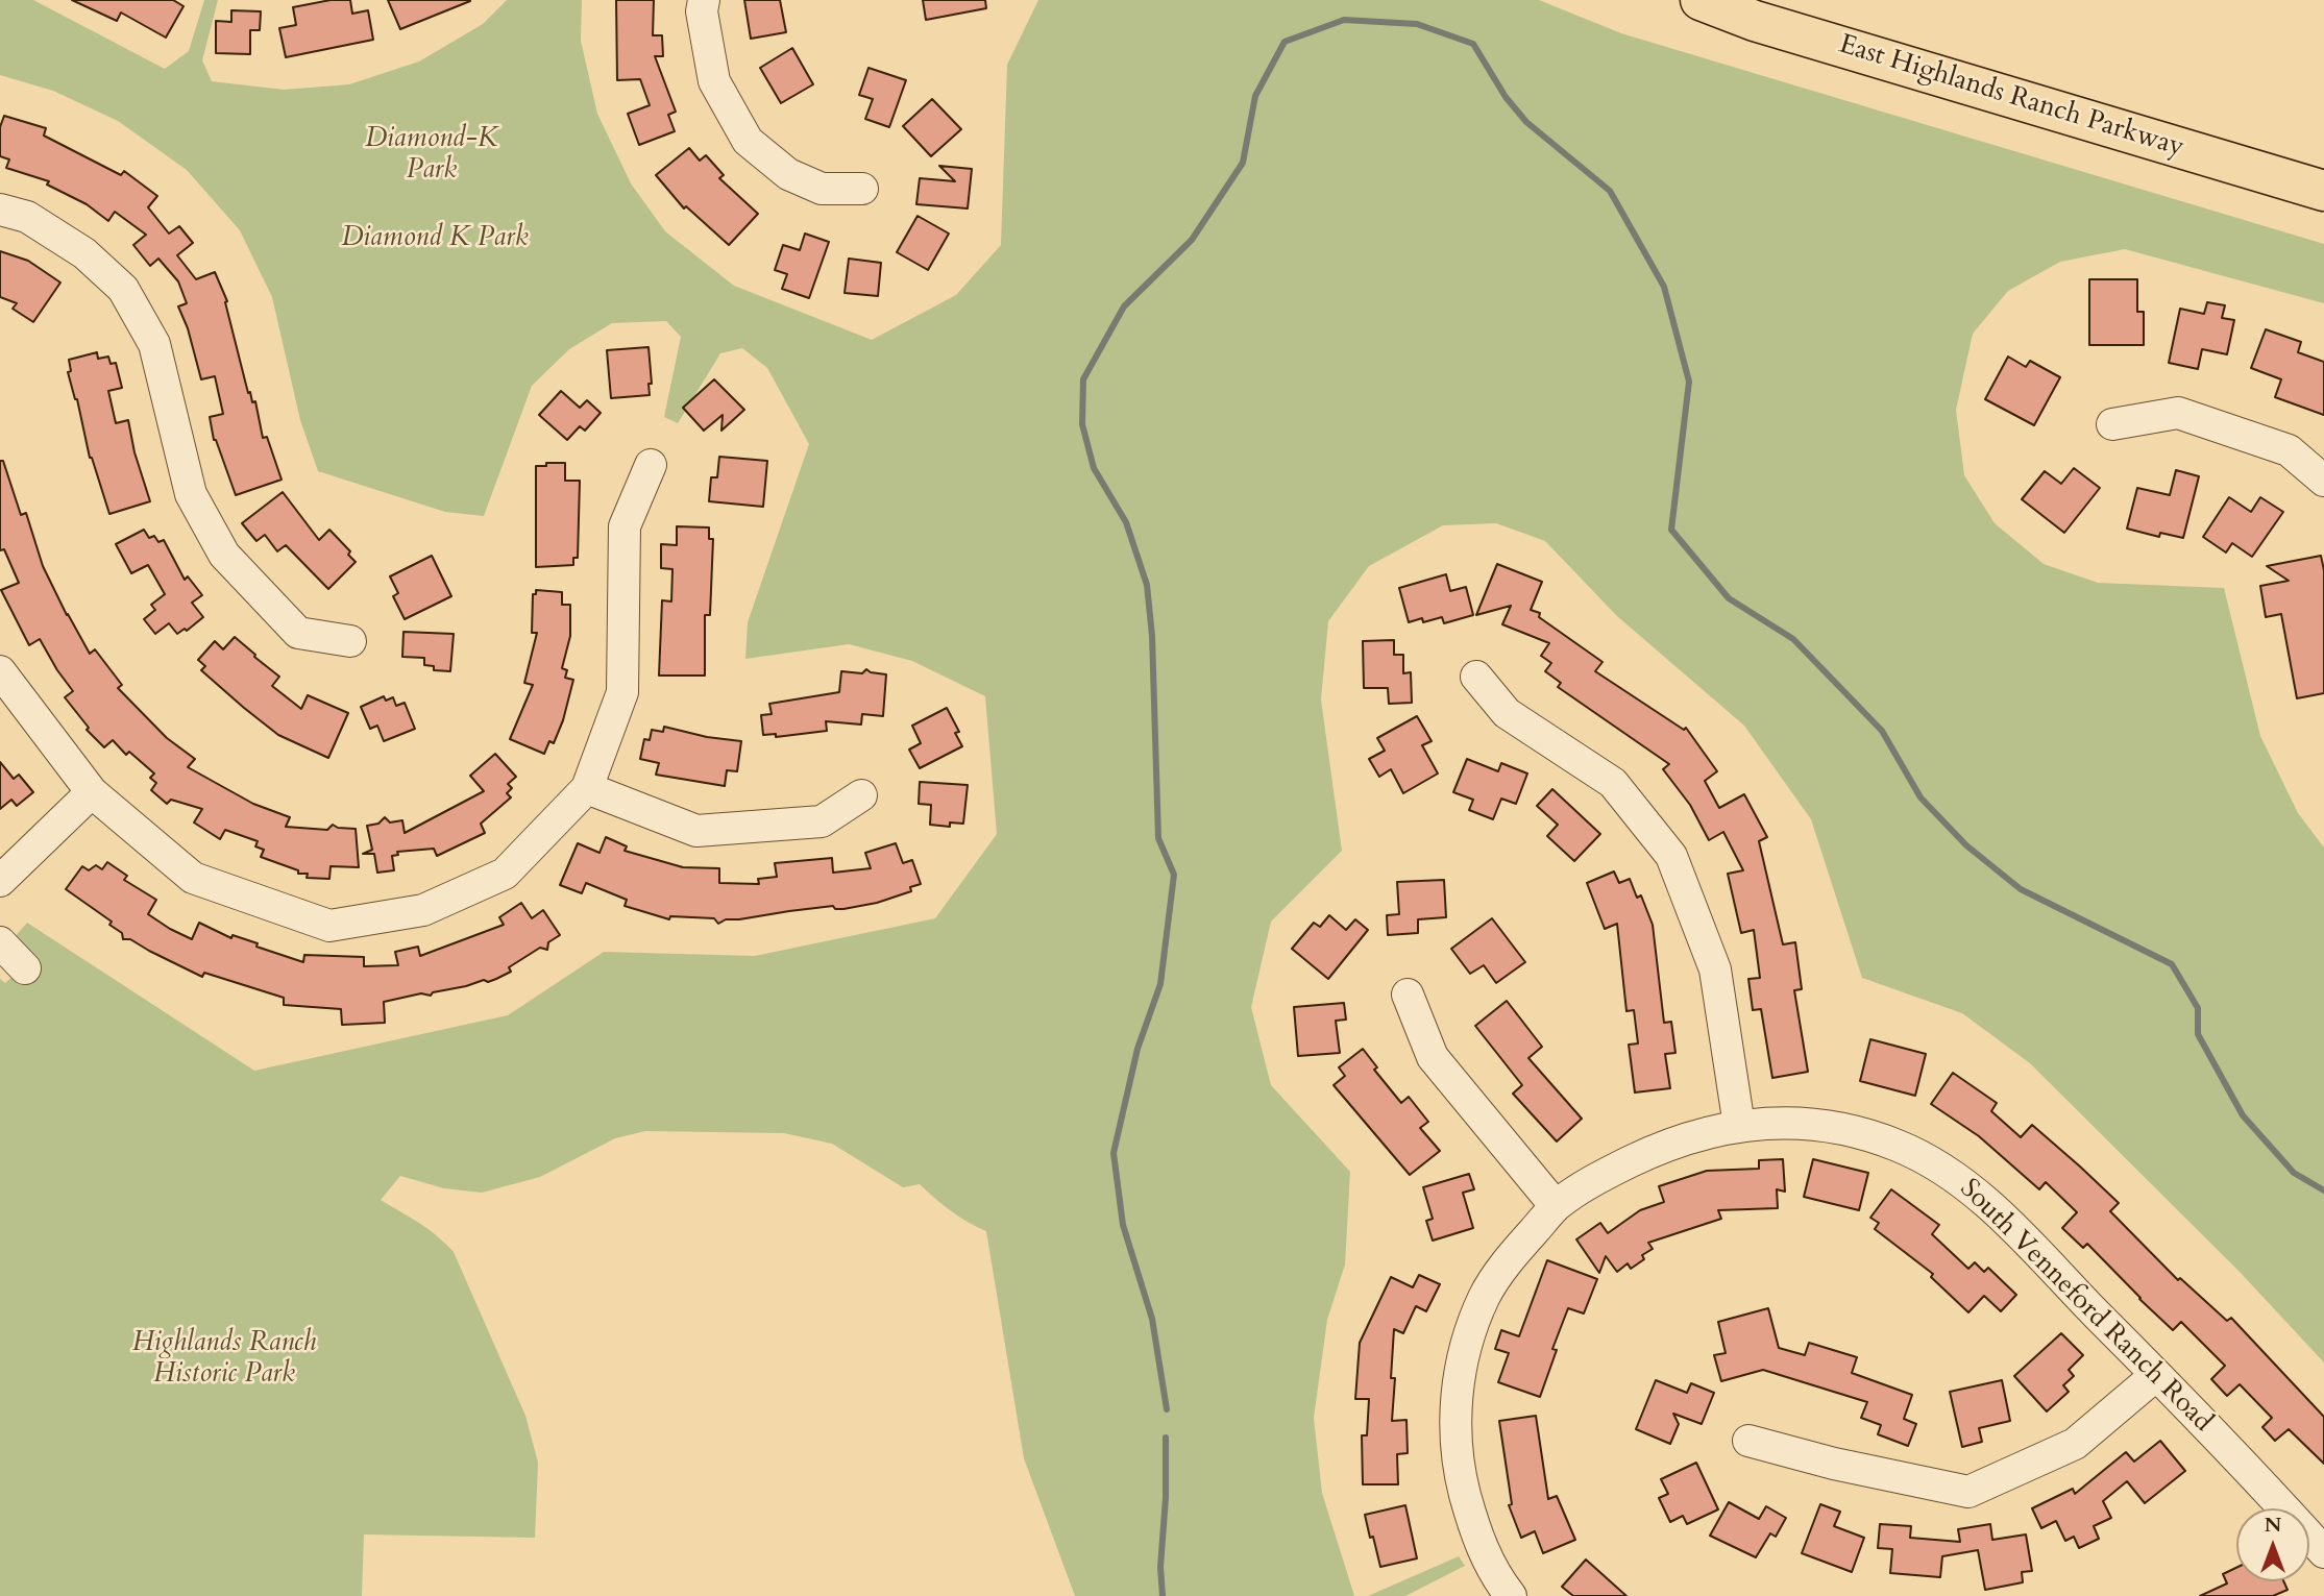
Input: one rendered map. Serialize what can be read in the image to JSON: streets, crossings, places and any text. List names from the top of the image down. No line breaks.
{"streets":{"main road":["East Highlands Ranch Parkway"],"street":["South Venneford Ranch Road"]},"parks":["Diamond-K Park","Diamond K Park","Highlands Ranch Historic Park"],"north":"top"}
